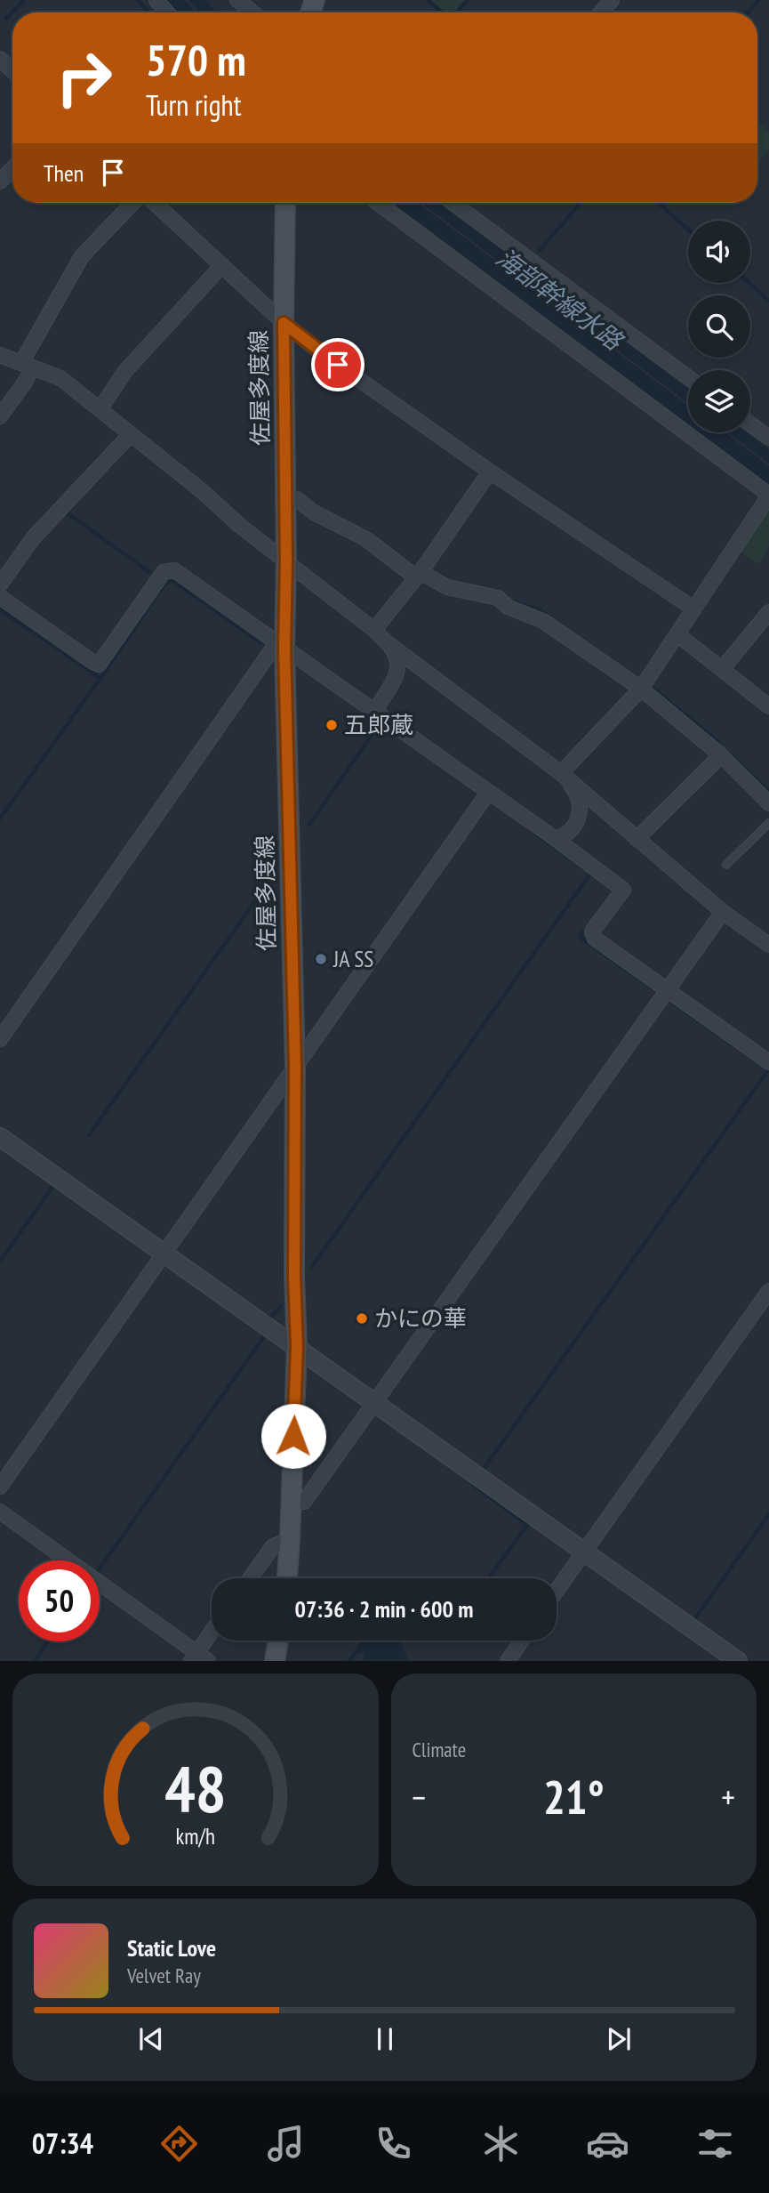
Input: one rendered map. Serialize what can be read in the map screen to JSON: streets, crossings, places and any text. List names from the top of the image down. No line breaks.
{"streets":{"main road":["佐屋多度線"]},"water":["海部幹線水路"],"places":["五郎蔵","JA SS","かにの華"],"page":{"turn":["570 m","Turn right"],"then":"Then","limit":"50","trip":"07:36 · 2 min · 600 m","tile":"Climate","heat":["−","21°","+"],"song":["Static Love","Velvet Ray"],"tabs":"07:34","gauge":["48","km/h"]}}
